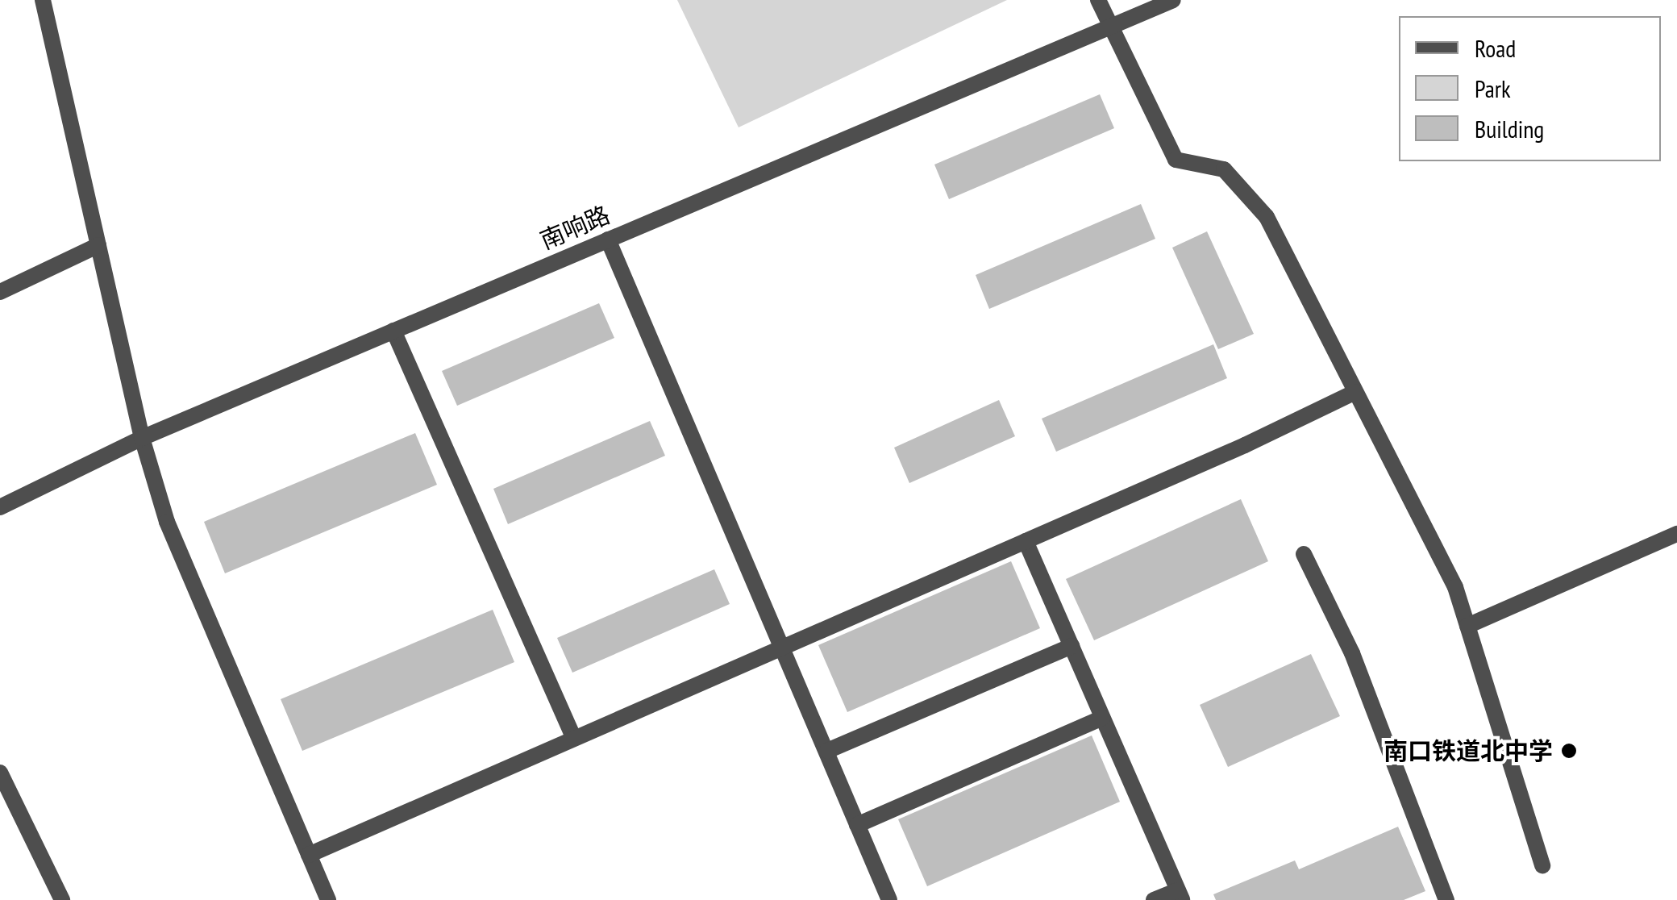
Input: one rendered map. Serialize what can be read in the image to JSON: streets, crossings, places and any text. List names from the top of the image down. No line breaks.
{"streets":{"street":["南响路"]},"places":["南口铁道北中学"],"legend":["Road","Park","Building"]}
